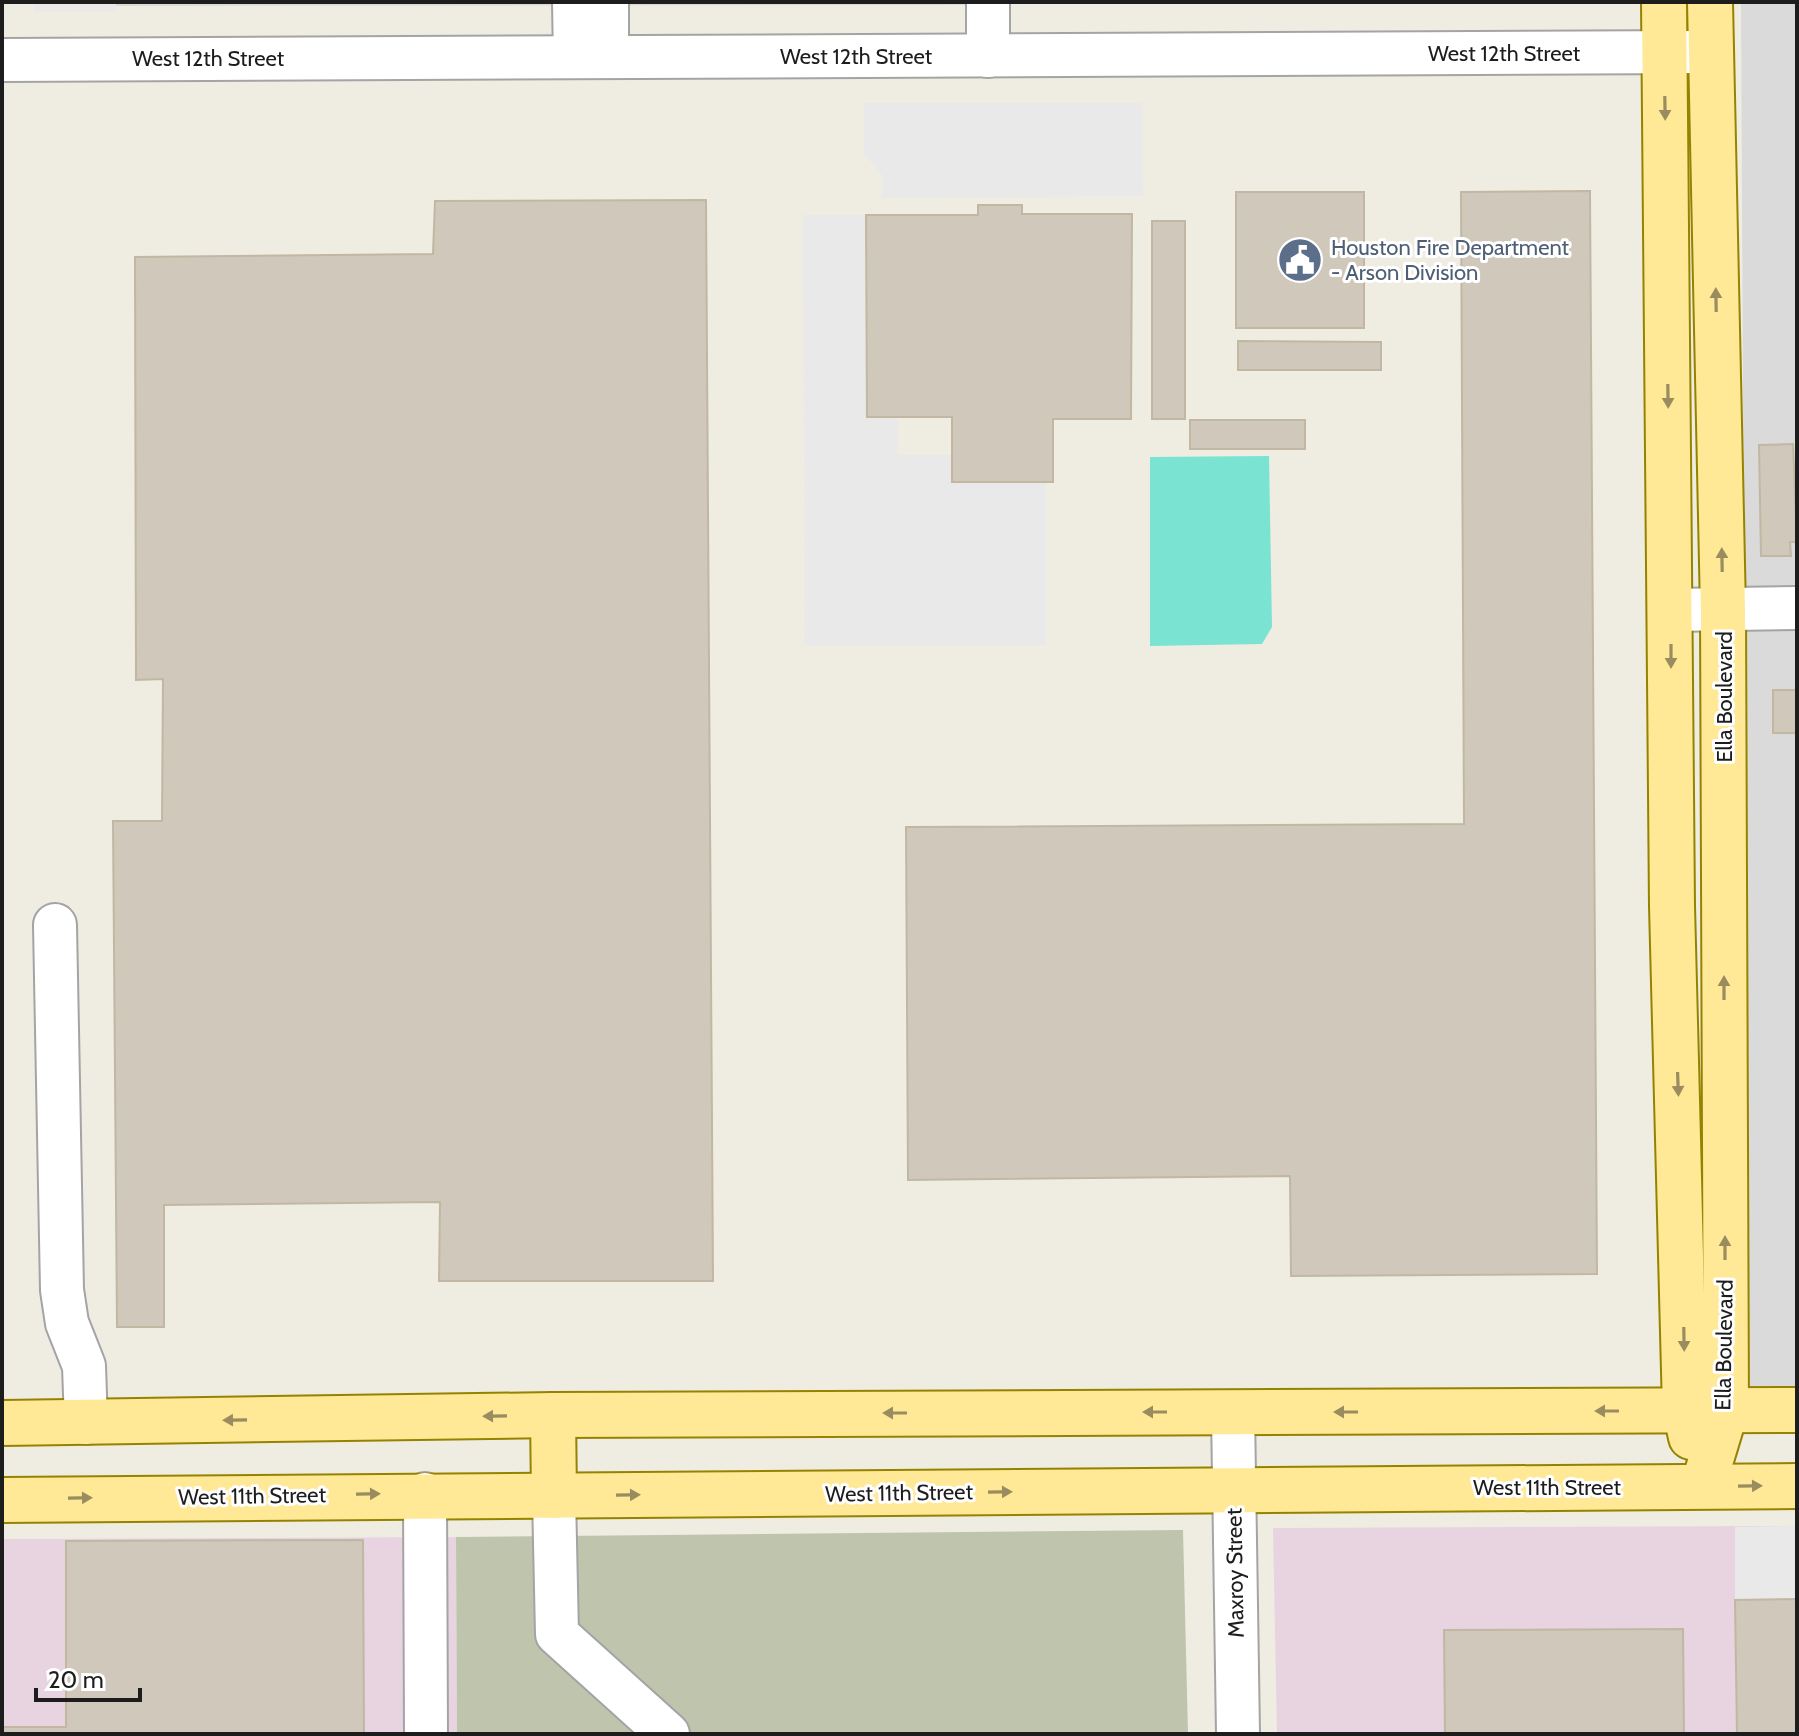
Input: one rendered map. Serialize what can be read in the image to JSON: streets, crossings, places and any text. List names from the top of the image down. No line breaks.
{"streets":{"main road":["Ella Boulevard","West 11th Street"],"street":["West 12th Street","Maxroy Street"]},"crossings":[["West 12th Street","Ella Boulevard"],["Ella Boulevard","West 11th Street"],["West 11th Street","Maxroy Street"]],"places":{"public building":["Houston Fire Department - Arson Division"]},"scale_bar":"20 m"}
